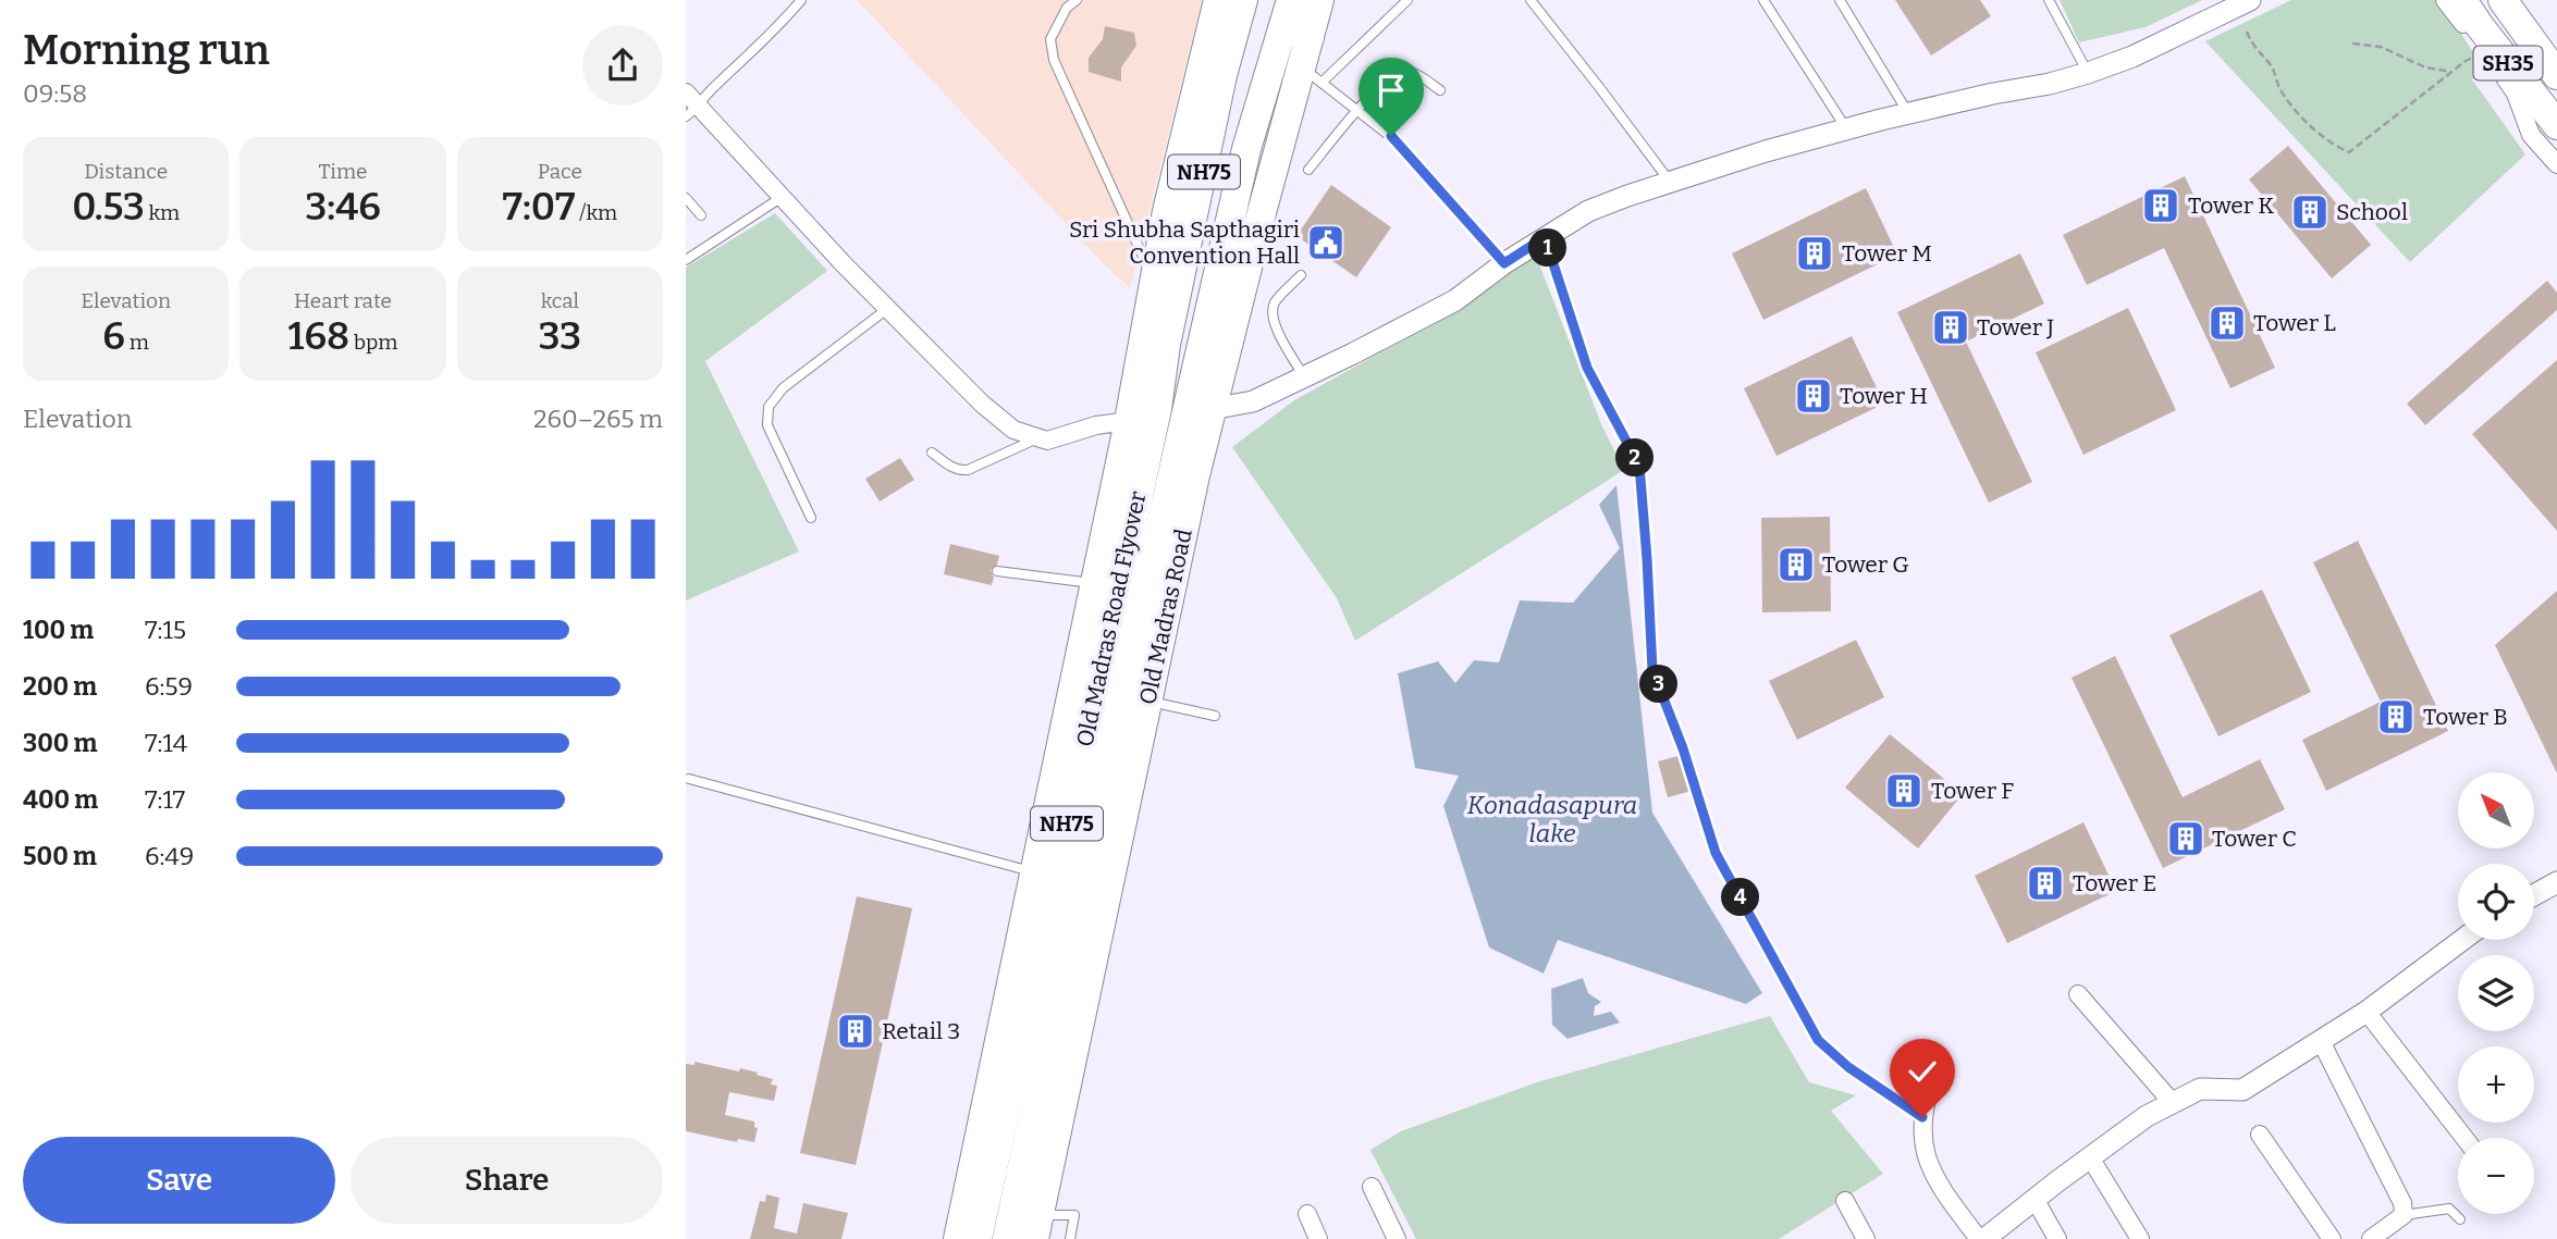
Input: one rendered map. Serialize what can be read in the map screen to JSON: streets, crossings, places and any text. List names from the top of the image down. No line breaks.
{"streets":{"main road":["SH35","NH75","Old Madras Road","Old Madras Road Flyover"]},"crossings":[["Old Madras Road","Old Madras Road Flyover"]],"water":["Konadasapura lake"],"places":{"building":["Tower K","School","Tower M","Tower L","Tower J","Tower H","Tower G","Tower B","Tower F","Tower C","Tower E","Retail 3"],"public building":["Sri Shubha Sapthagiri Convention Hall"]},"north":"top left","page":{"heading":["Morning run","09:58"],"stats":[["Distance","0.53 km"],["Time","3:46"],["Pace","7:07 /km"],["Elevation","6 m"],["Heart rate","168 bpm"],["kcal","33"]],"pins":["1","2","3","4"],"chart":["Elevation","260–265 m"],"list":[{"name":"100 m","note":"7:15"},{"name":"200 m","note":"6:59"},{"name":"300 m","note":"7:14"},{"name":"400 m","note":"7:17"},{"name":"500 m","note":"6:49"}],"map_buttons":["+","−"],"buttons":["Save","Share"]}}
